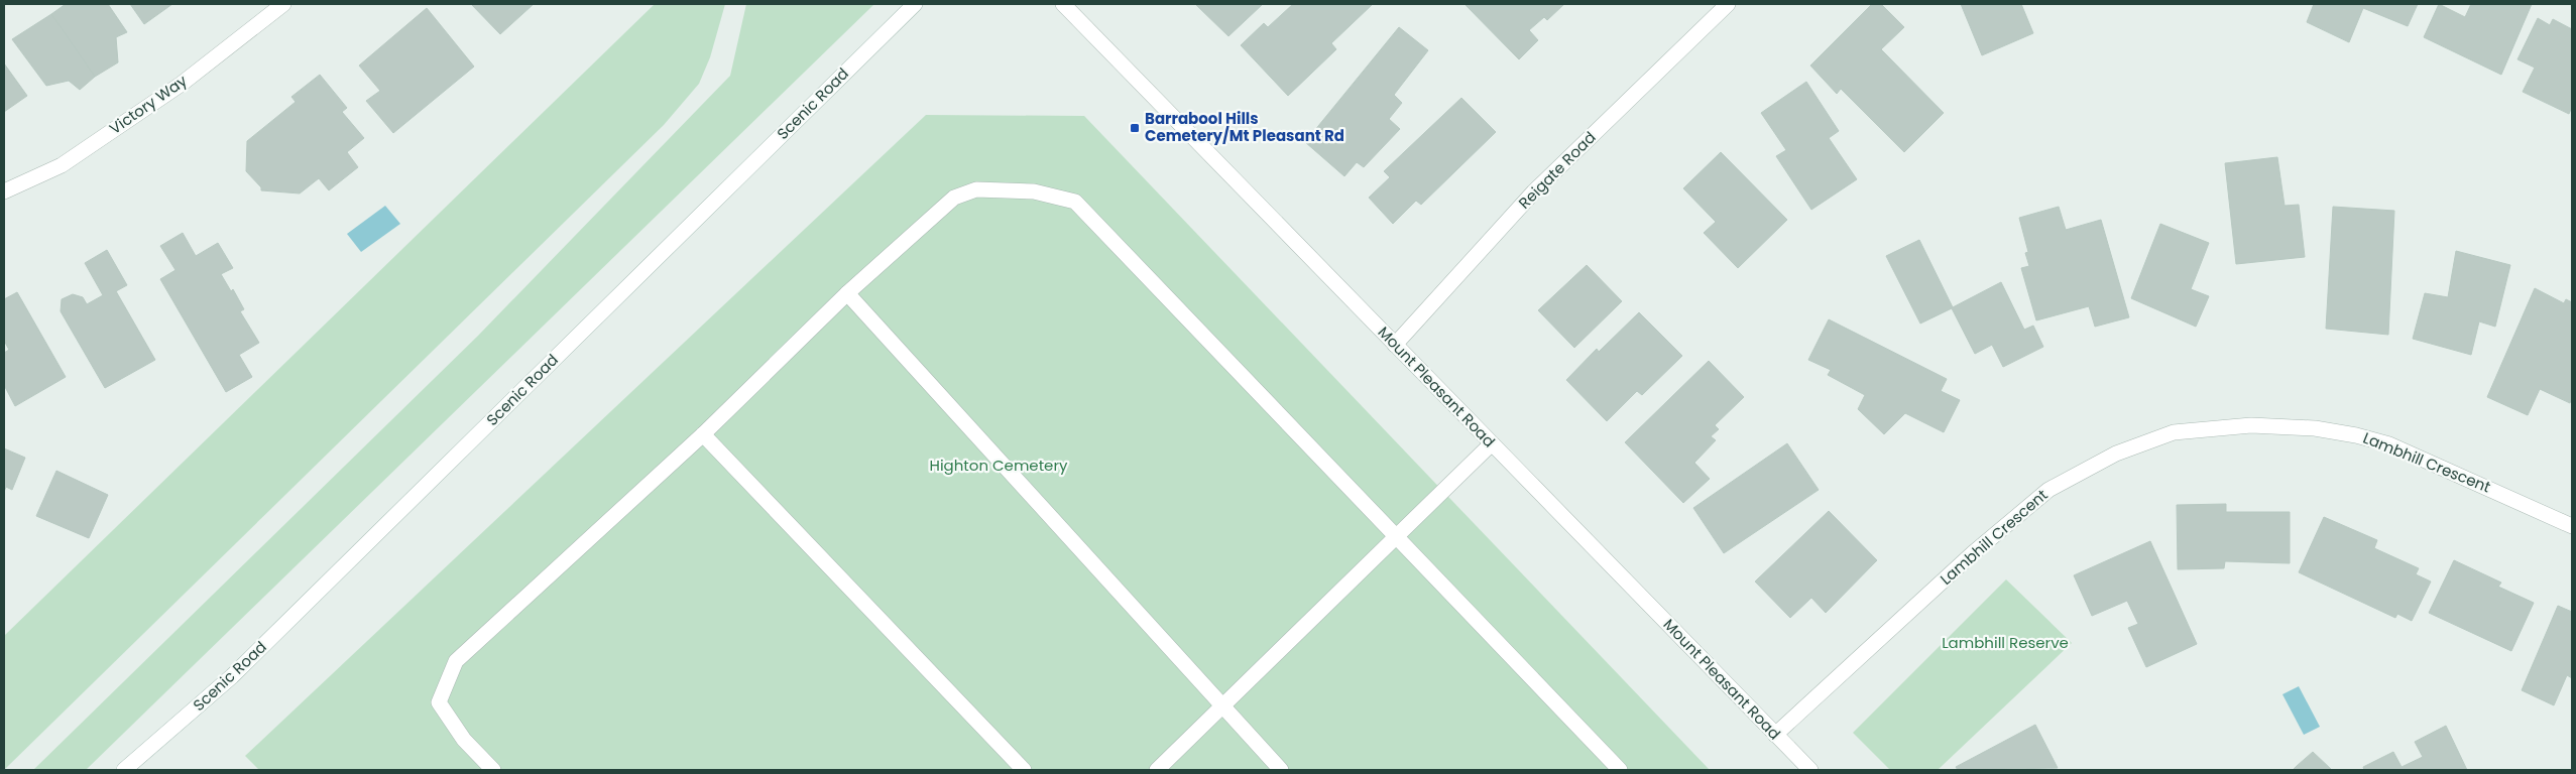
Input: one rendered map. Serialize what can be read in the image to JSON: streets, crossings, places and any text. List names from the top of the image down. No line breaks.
{"streets":{"street":["Scenic Road","Victory Way","Reigate Road","Mount Pleasant Road","Lambhill Crescent"]},"crossings":[["Reigate Road","Mount Pleasant Road"],["Mount Pleasant Road","Lambhill Crescent"]],"parks":["Highton Cemetery","Lambhill Reserve"],"places":{"transit":["Barrabool Hills Cemetery/Mt Pleasant Rd"]}}
